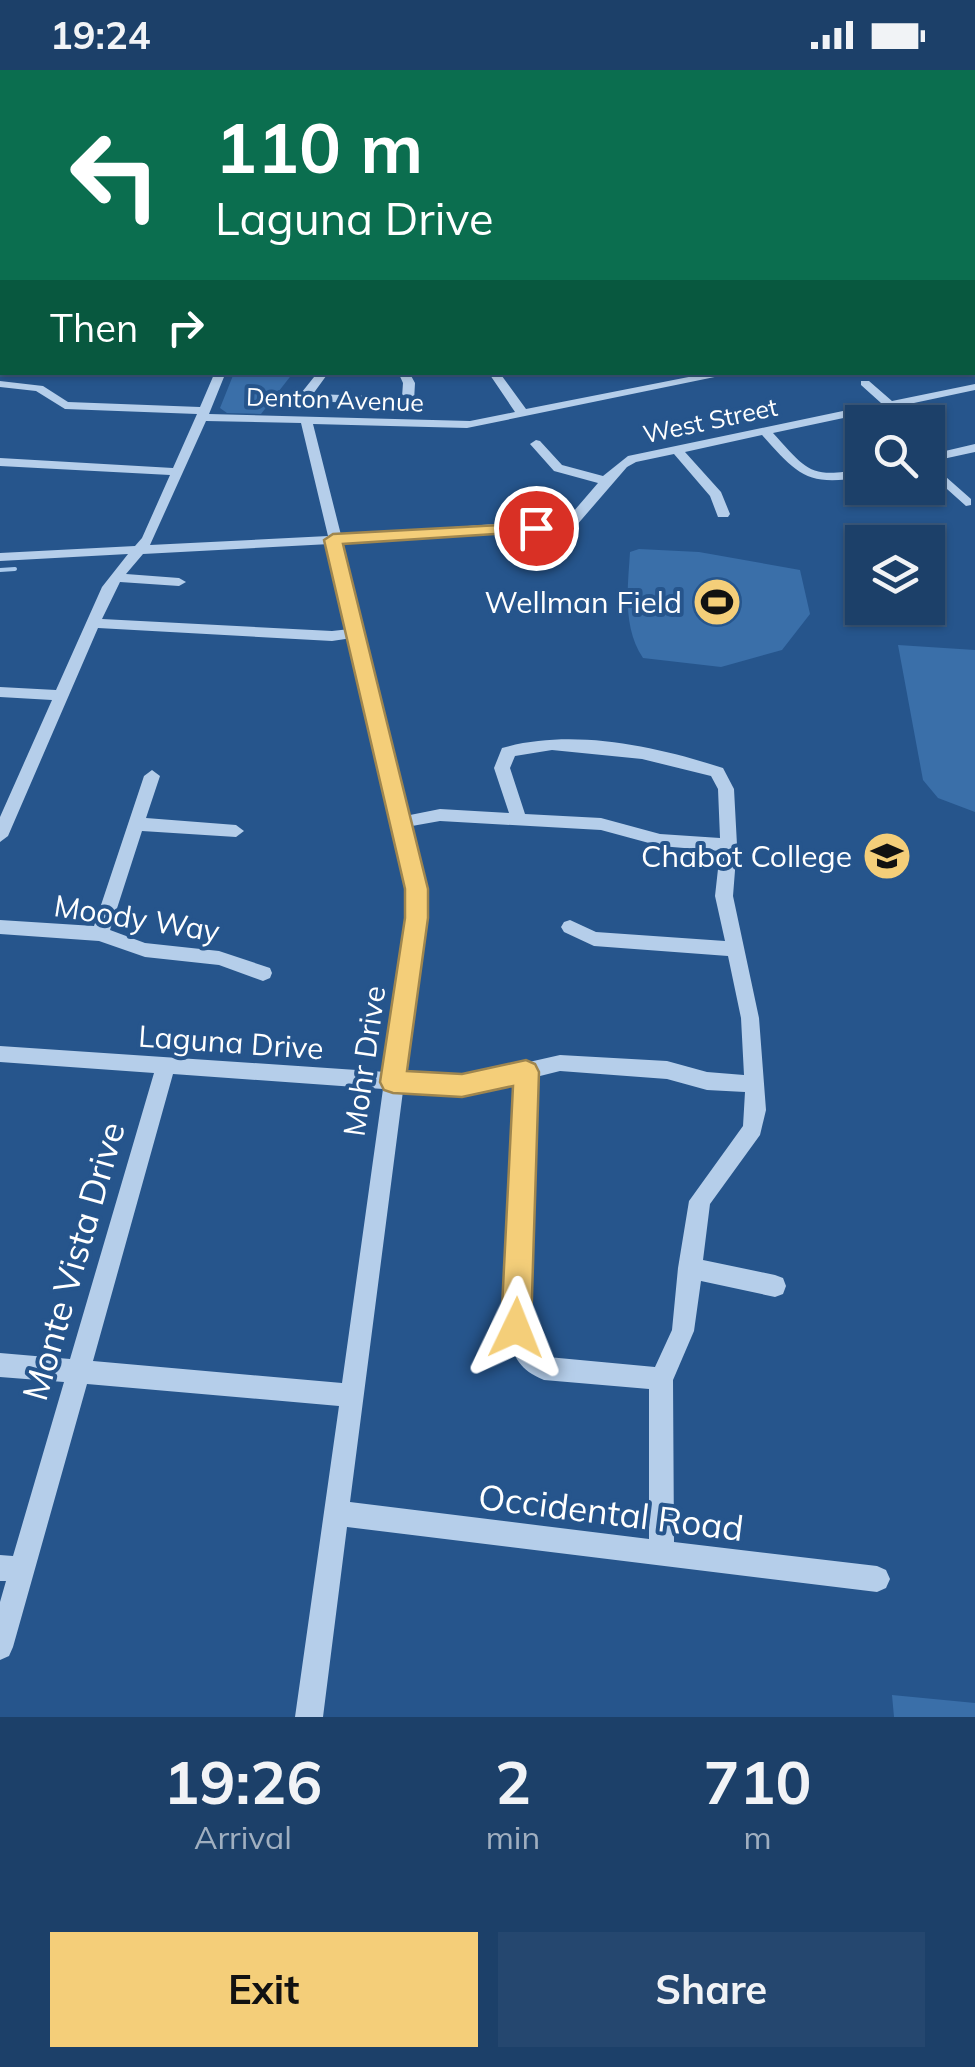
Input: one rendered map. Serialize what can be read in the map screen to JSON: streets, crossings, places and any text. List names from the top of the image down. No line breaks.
{"streets":{"street":["Denton Avenue","West Street","Moody Way","Laguna Drive","Mohr Drive","Monte Vista Drive","Occidental Road"]},"crossings":[["Denton Avenue","Mohr Drive"],["West Street","Mohr Drive"],["Laguna Drive","Mohr Drive"],["Laguna Drive","Monte Vista Drive"],["Mohr Drive","Occidental Road"]],"places":{"sports":["Wellman Field"],"school or university":["Chabot College"]},"page":{"status":"19:24","turn":["110 m","Laguna Drive"],"then":"Then","eta":["19:26","Arrival","2","min","710","m"],"buttons":["Exit","Share"]}}
